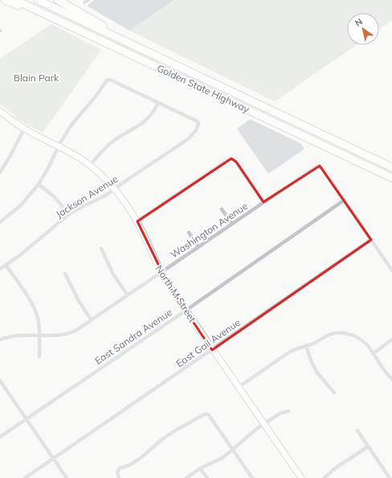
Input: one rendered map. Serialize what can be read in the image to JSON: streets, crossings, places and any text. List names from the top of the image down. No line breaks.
{"streets":{"highway":["Golden State Highway"],"street":["Jackson Avenue","Washington Avenue","North M Street","East Sandra Avenue","East Gail Avenue"]},"crossings":[["Jackson Avenue","North M Street"],["Washington Avenue","North M Street"],["Washington Avenue","East Sandra Avenue"],["North M Street","East Sandra Avenue"],["North M Street","East Gail Avenue"]],"parks":["Blain Park"],"north":"top left"}
